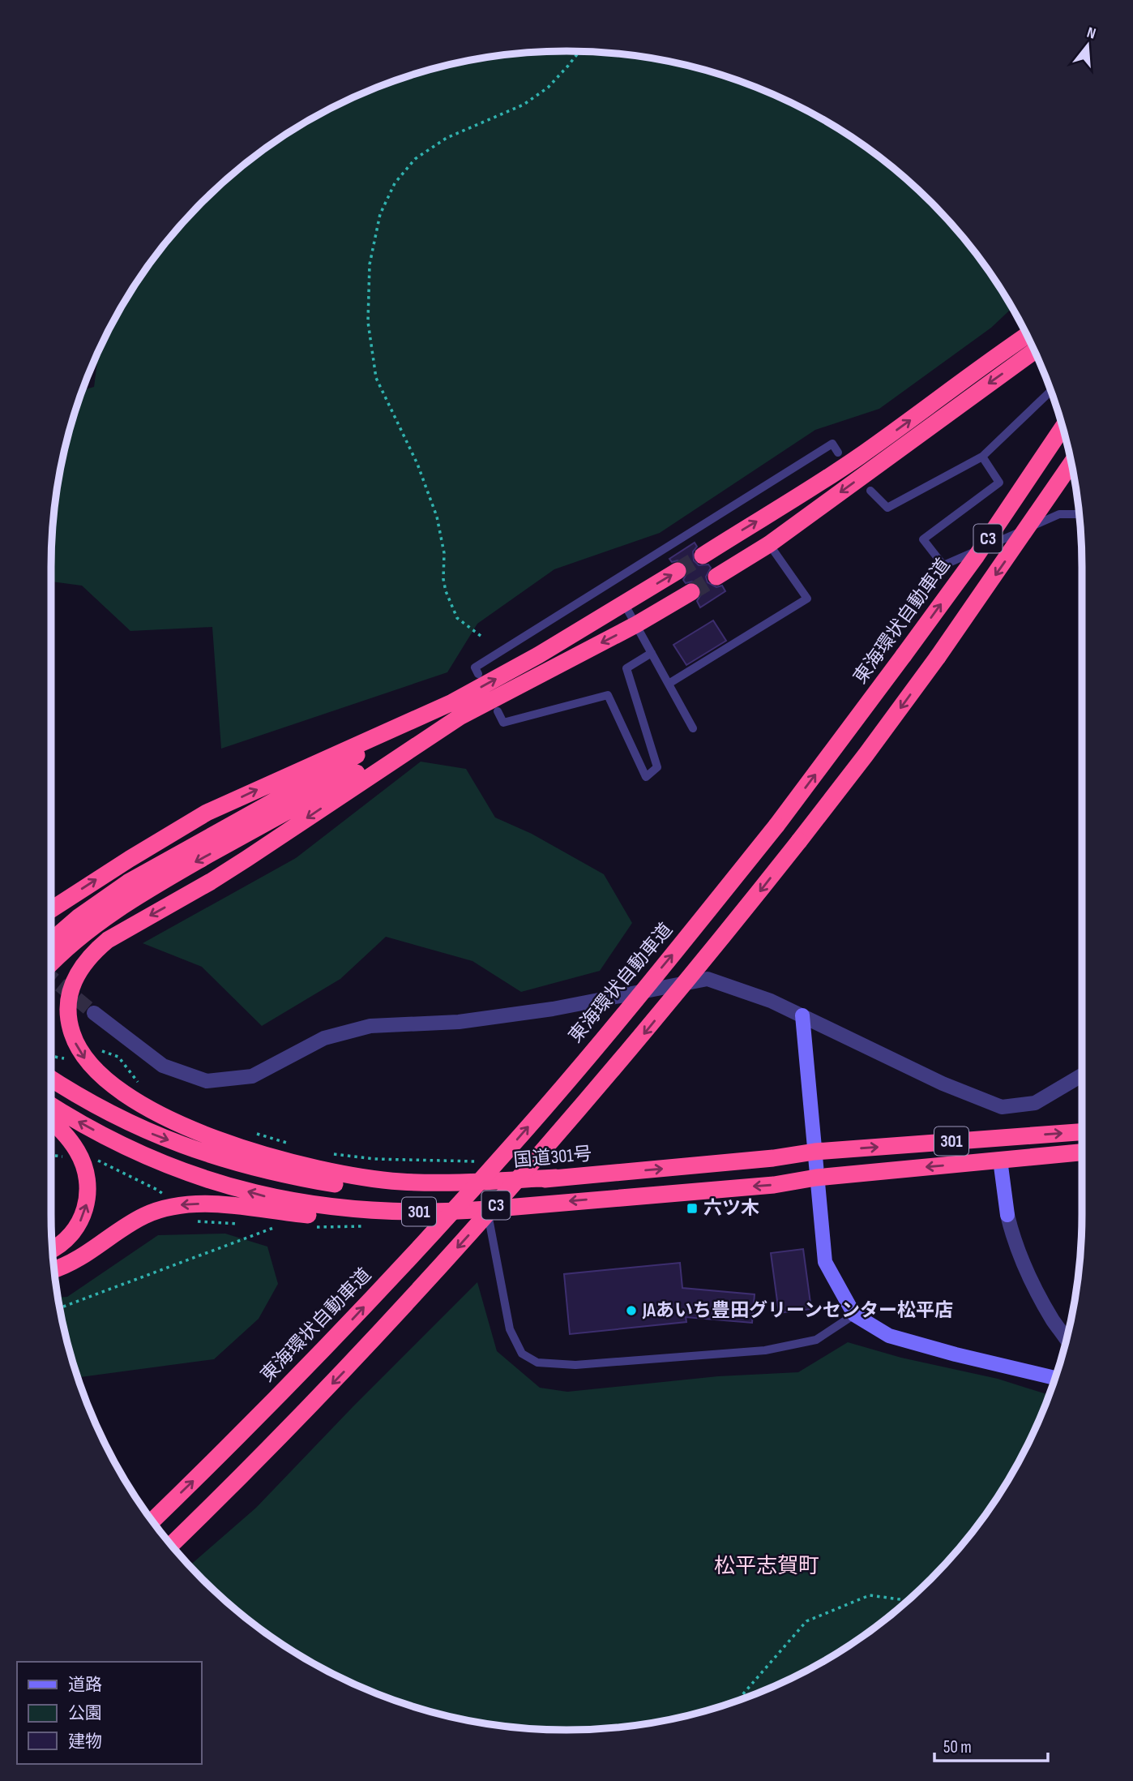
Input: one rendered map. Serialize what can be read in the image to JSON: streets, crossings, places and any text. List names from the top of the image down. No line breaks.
{"streets":{"highway":["C3","東海環状自動車道","301","国道301号"]},"districts":["松平志賀町"],"places":{"transit":["六ツ木"],"other":["JAあいち豊田グリーンセンター松平店"]},"legend":["道路","公園","建物"],"scale_bar":"50 m","north":"top"}
